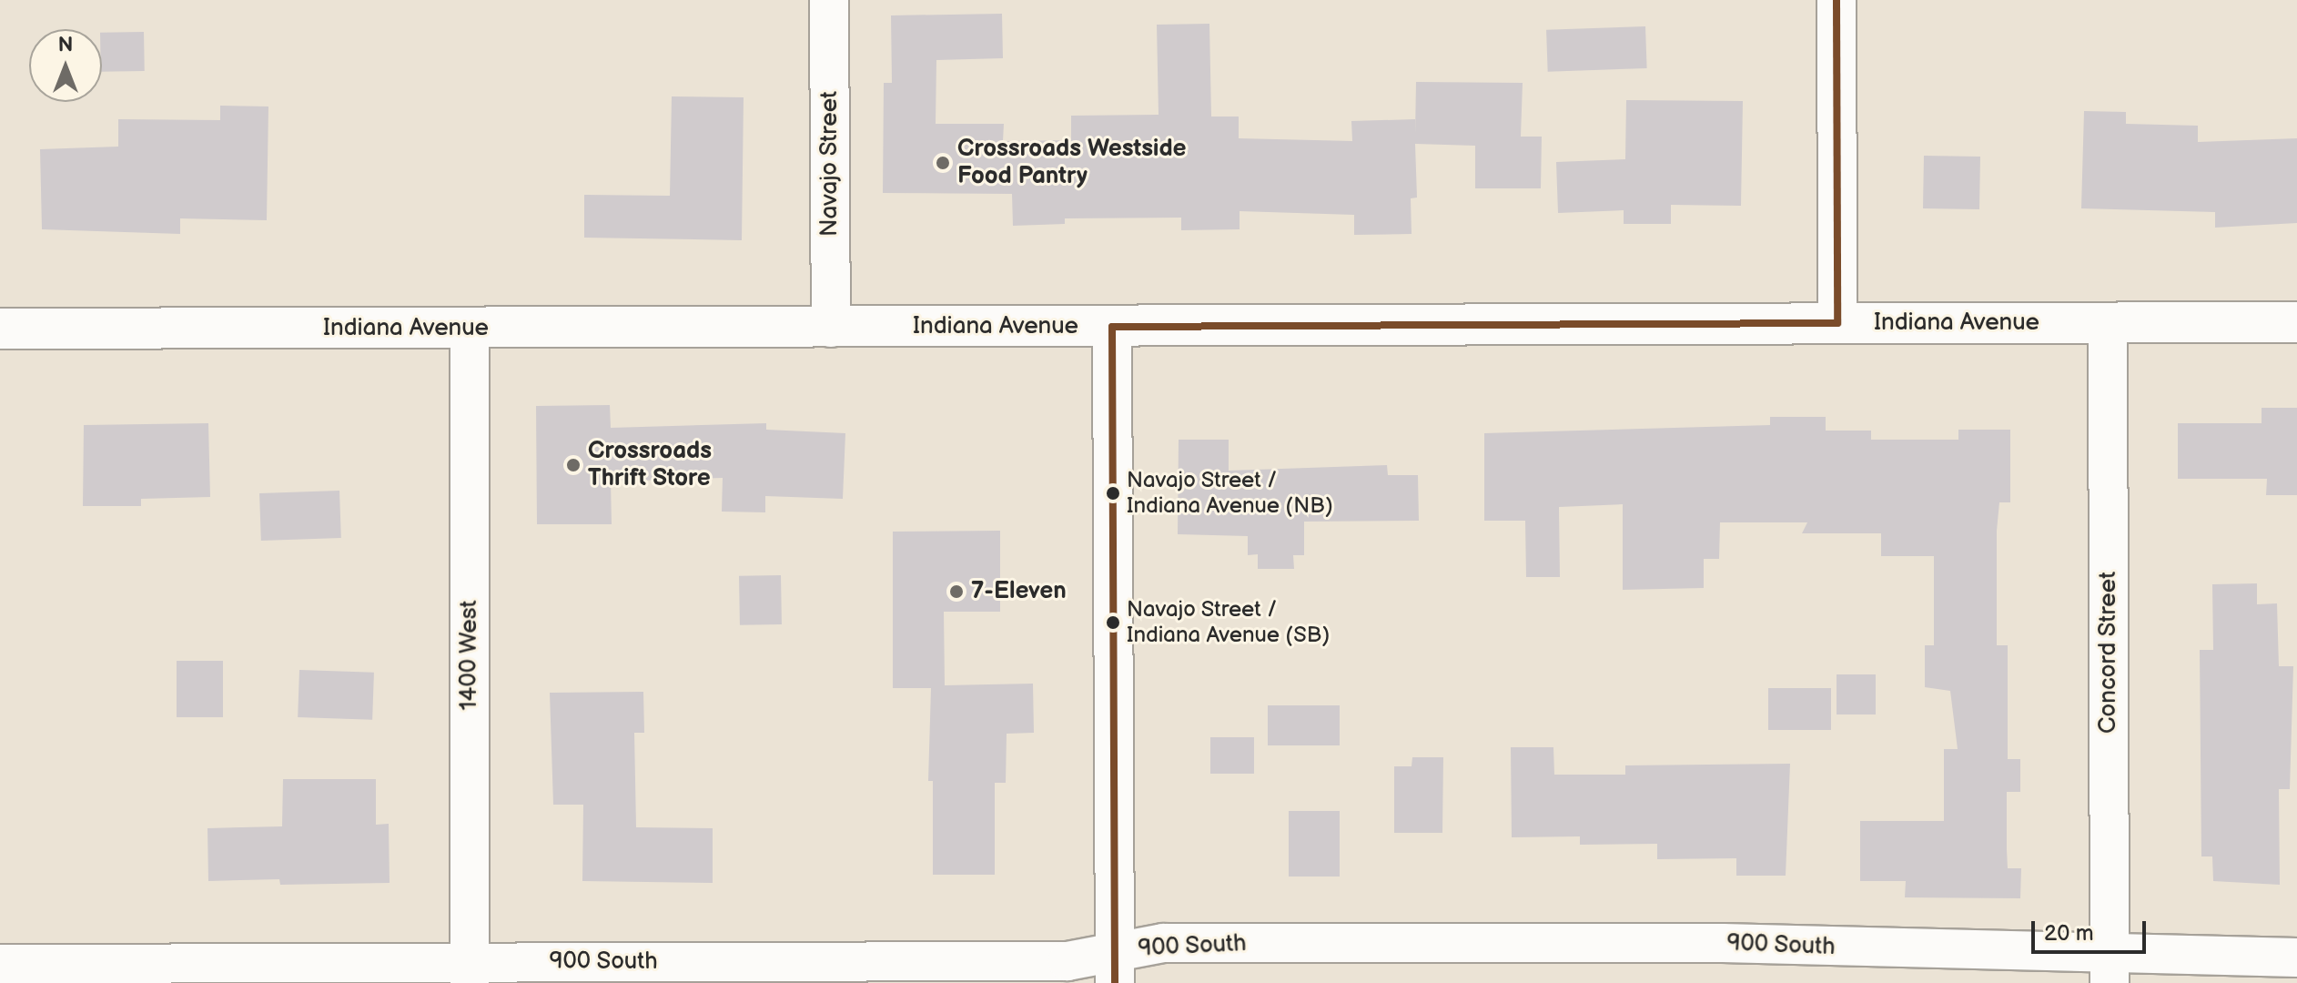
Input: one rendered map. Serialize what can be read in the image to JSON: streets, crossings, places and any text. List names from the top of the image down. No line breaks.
{"streets":{"street":["Navajo Street","Indiana Avenue","Concord Street","1400 West","900 South"]},"crossings":[["Navajo Street","Indiana Avenue"],["Indiana Avenue","Concord Street"],["Indiana Avenue","1400 West"],["Concord Street","900 South"],["1400 West","900 South"]],"places":["Crossroads Westside Food Pantry","Crossroads Thrift Store","Navajo Street / Indiana Avenue (NB)","7-Eleven","Navajo Street / Indiana Avenue (SB)"],"scale_bar":"20 m","north":"top"}
